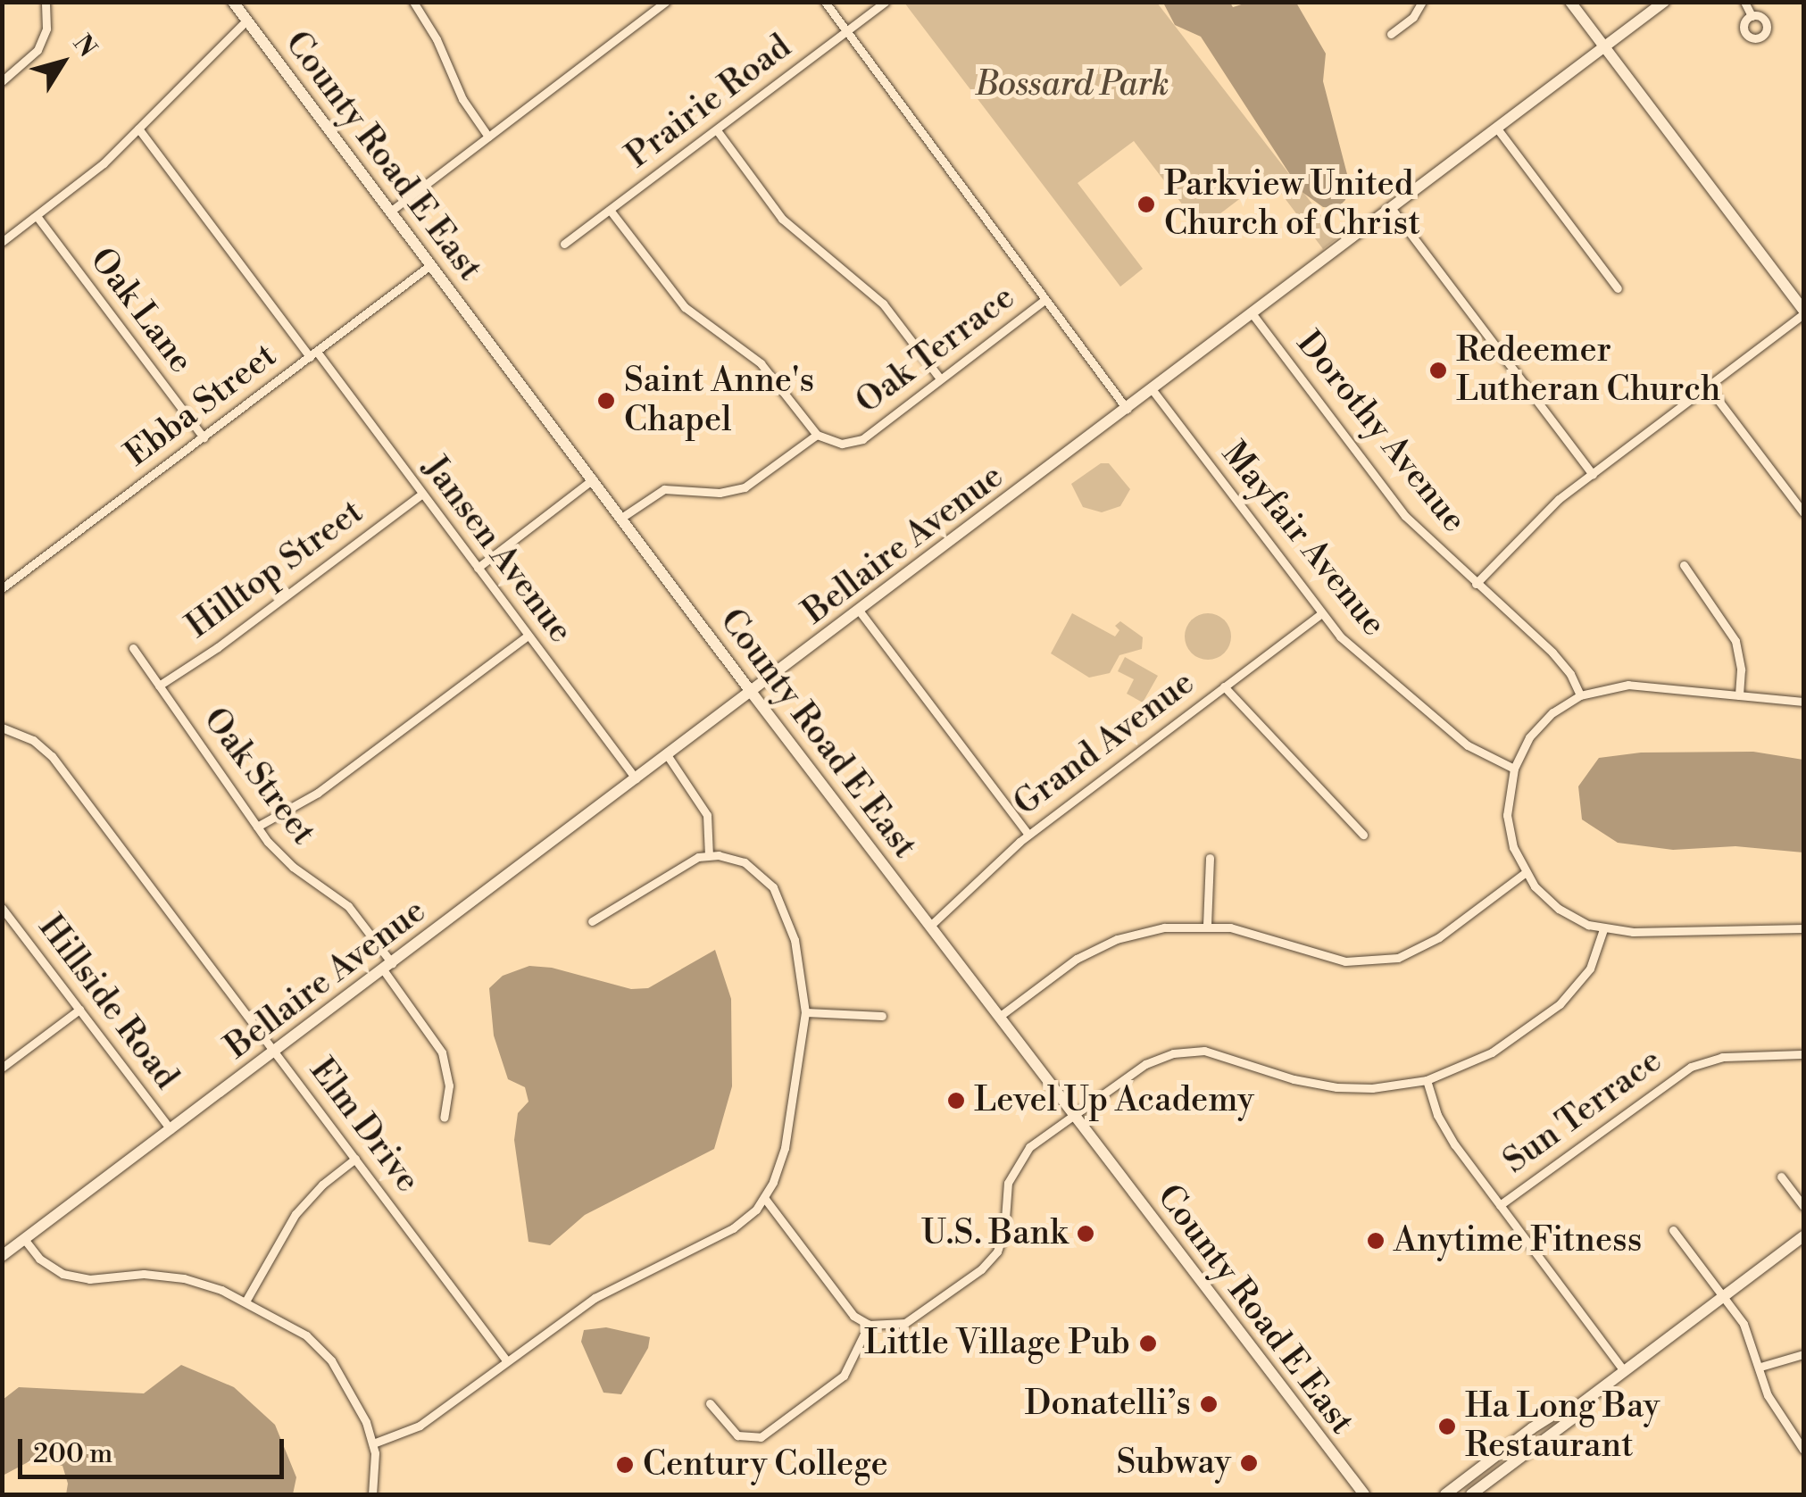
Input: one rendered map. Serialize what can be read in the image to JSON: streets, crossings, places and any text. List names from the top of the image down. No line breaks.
{"streets":{"street":["Prairie Road","County Road E East","Oak Lane","Oak Terrace","Ebba Street","Dorothy Avenue","Mayfair Avenue","Bellaire Avenue","Jansen Avenue","Hilltop Street","Grand Avenue","Oak Street","Hillside Road","Sun Terrace","Elm Drive"]},"crossings":[["County Road E East","Ebba Street"],["County Road E East","Bellaire Avenue"],["County Road E East","Grand Avenue"],["Oak Lane","Ebba Street"],["Ebba Street","Jansen Avenue"],["Dorothy Avenue","Bellaire Avenue"],["Mayfair Avenue","Bellaire Avenue"],["Mayfair Avenue","Grand Avenue"],["Bellaire Avenue","Jansen Avenue"],["Bellaire Avenue","Oak Street"],["Bellaire Avenue","Hillside Road"],["Bellaire Avenue","Elm Drive"],["Jansen Avenue","Hilltop Street"],["Hilltop Street","Oak Street"]],"parks":["Bossard Park"],"places":["Parkview United Church of Christ","Redeemer Lutheran Church","Saint Anne's Chapel","Level Up Academy","U.S. Bank","Anytime Fitness","Little Village Pub","Donatelli’s","Ha Long Bay Restaurant","Subway","Century College"],"scale_bar":"200 m","north":"top right"}
